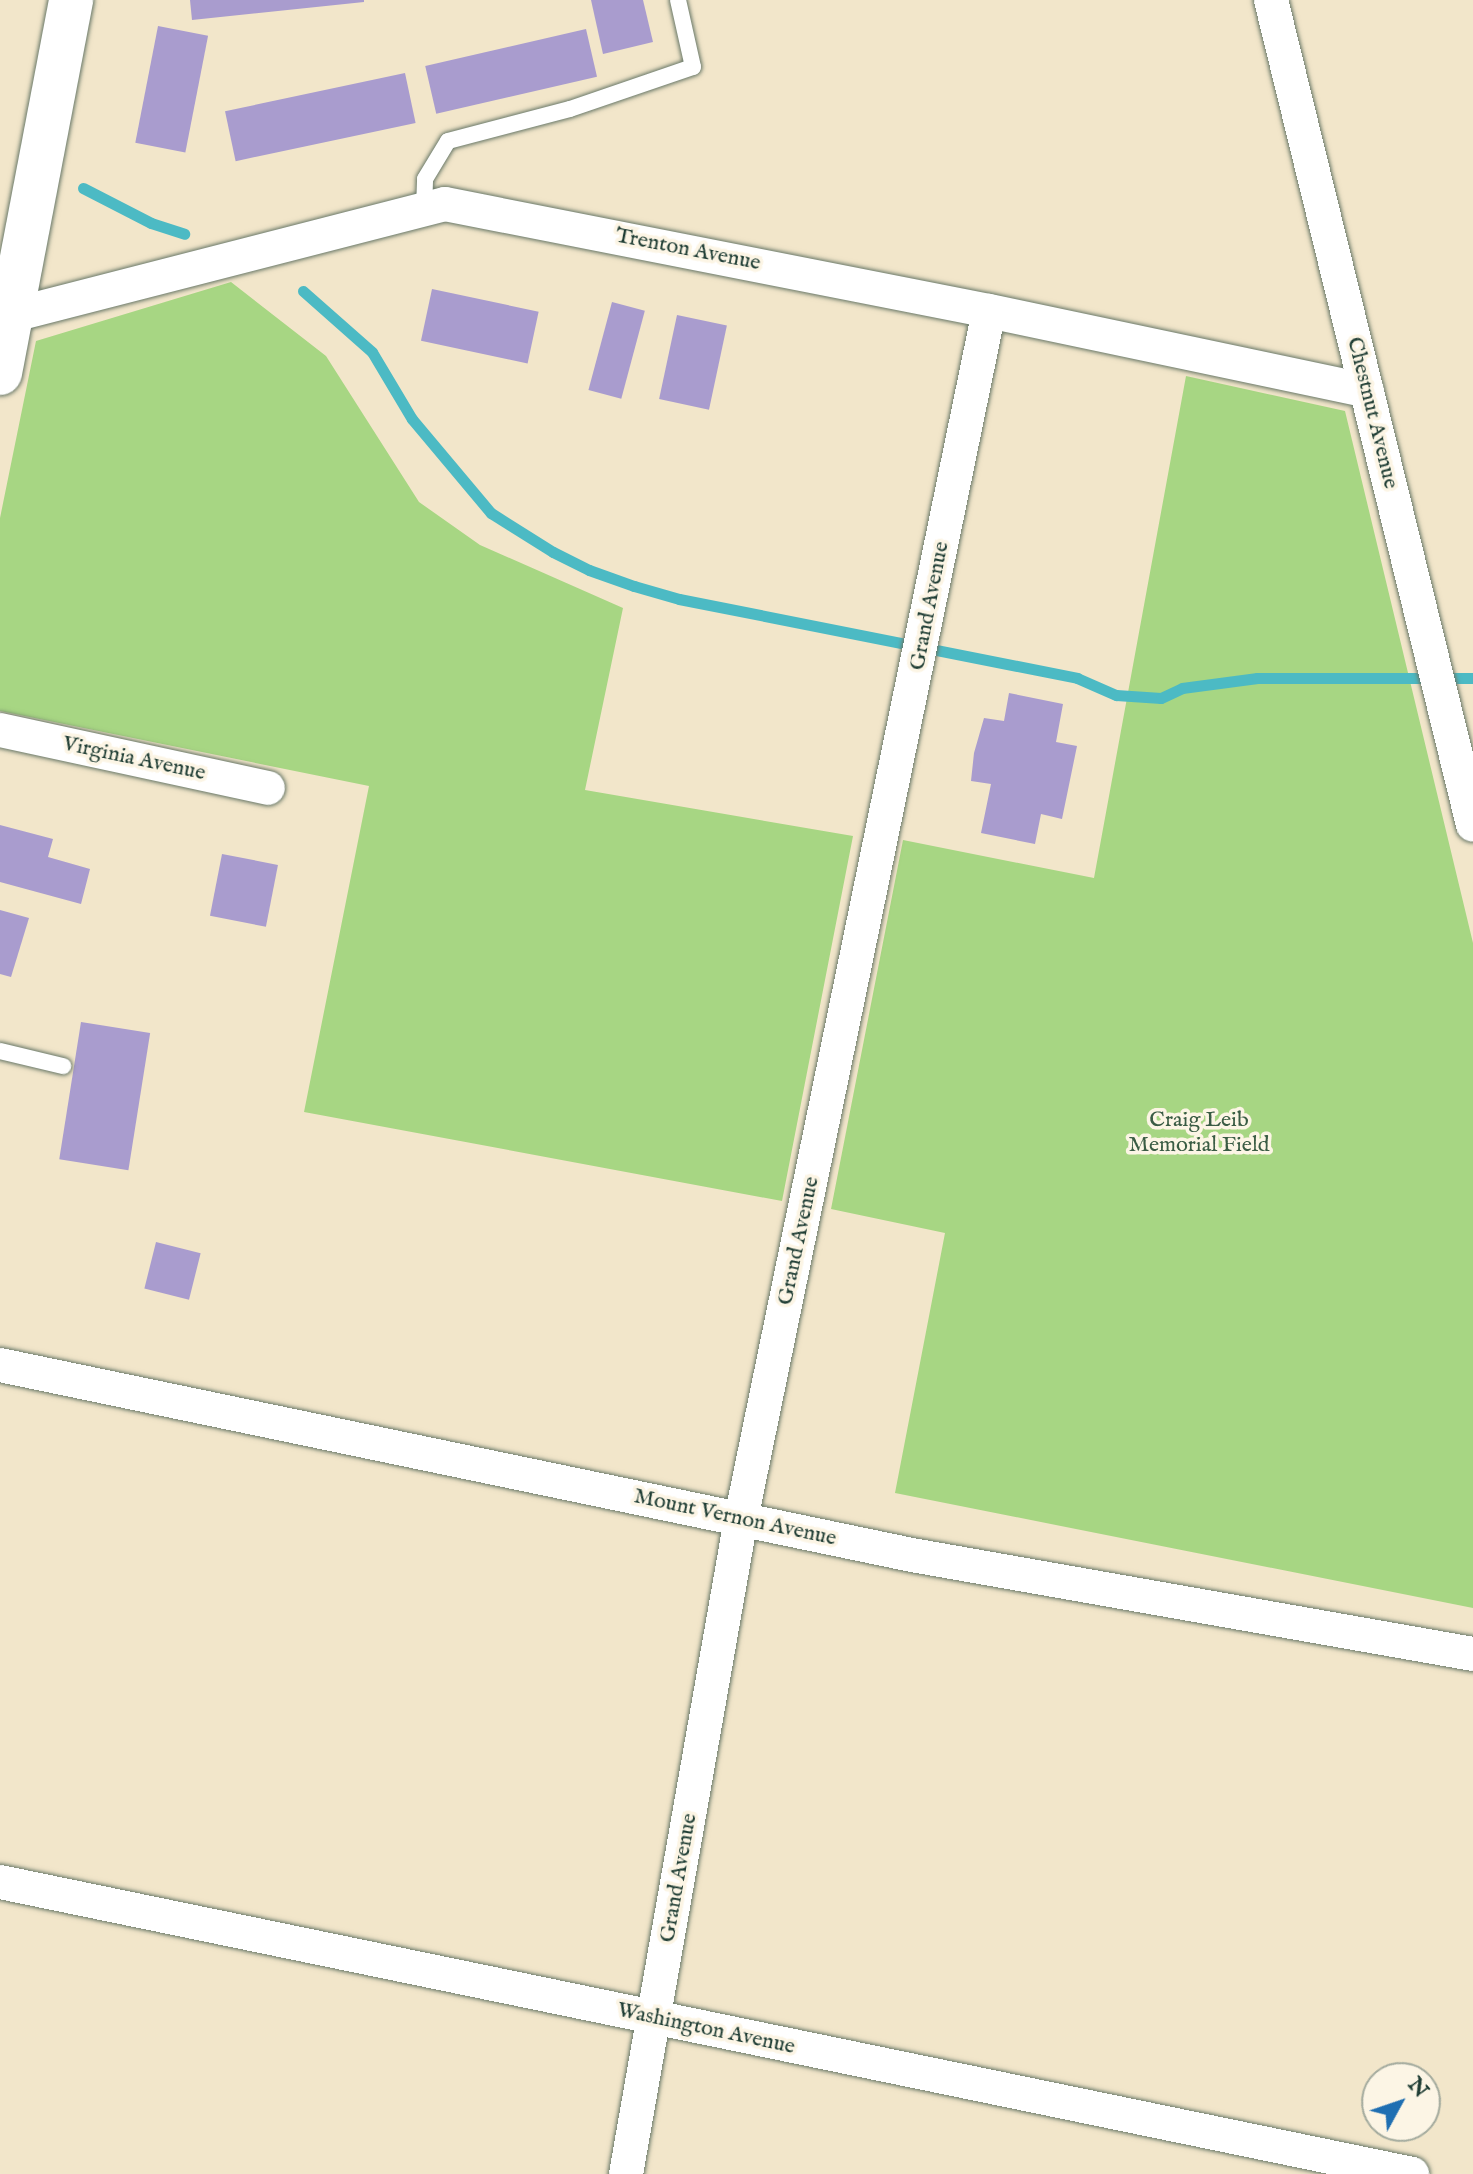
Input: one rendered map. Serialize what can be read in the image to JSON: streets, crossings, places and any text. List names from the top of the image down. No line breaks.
{"streets":{"street":["Trenton Avenue","Chestnut Avenue","Grand Avenue","Virginia Avenue","Mount Vernon Avenue","Washington Avenue"]},"crossings":[["Trenton Avenue","Chestnut Avenue"],["Trenton Avenue","Grand Avenue"],["Grand Avenue","Mount Vernon Avenue"],["Grand Avenue","Washington Avenue"]],"parks":["Craig Leib Memorial Field"],"north":"top right"}
